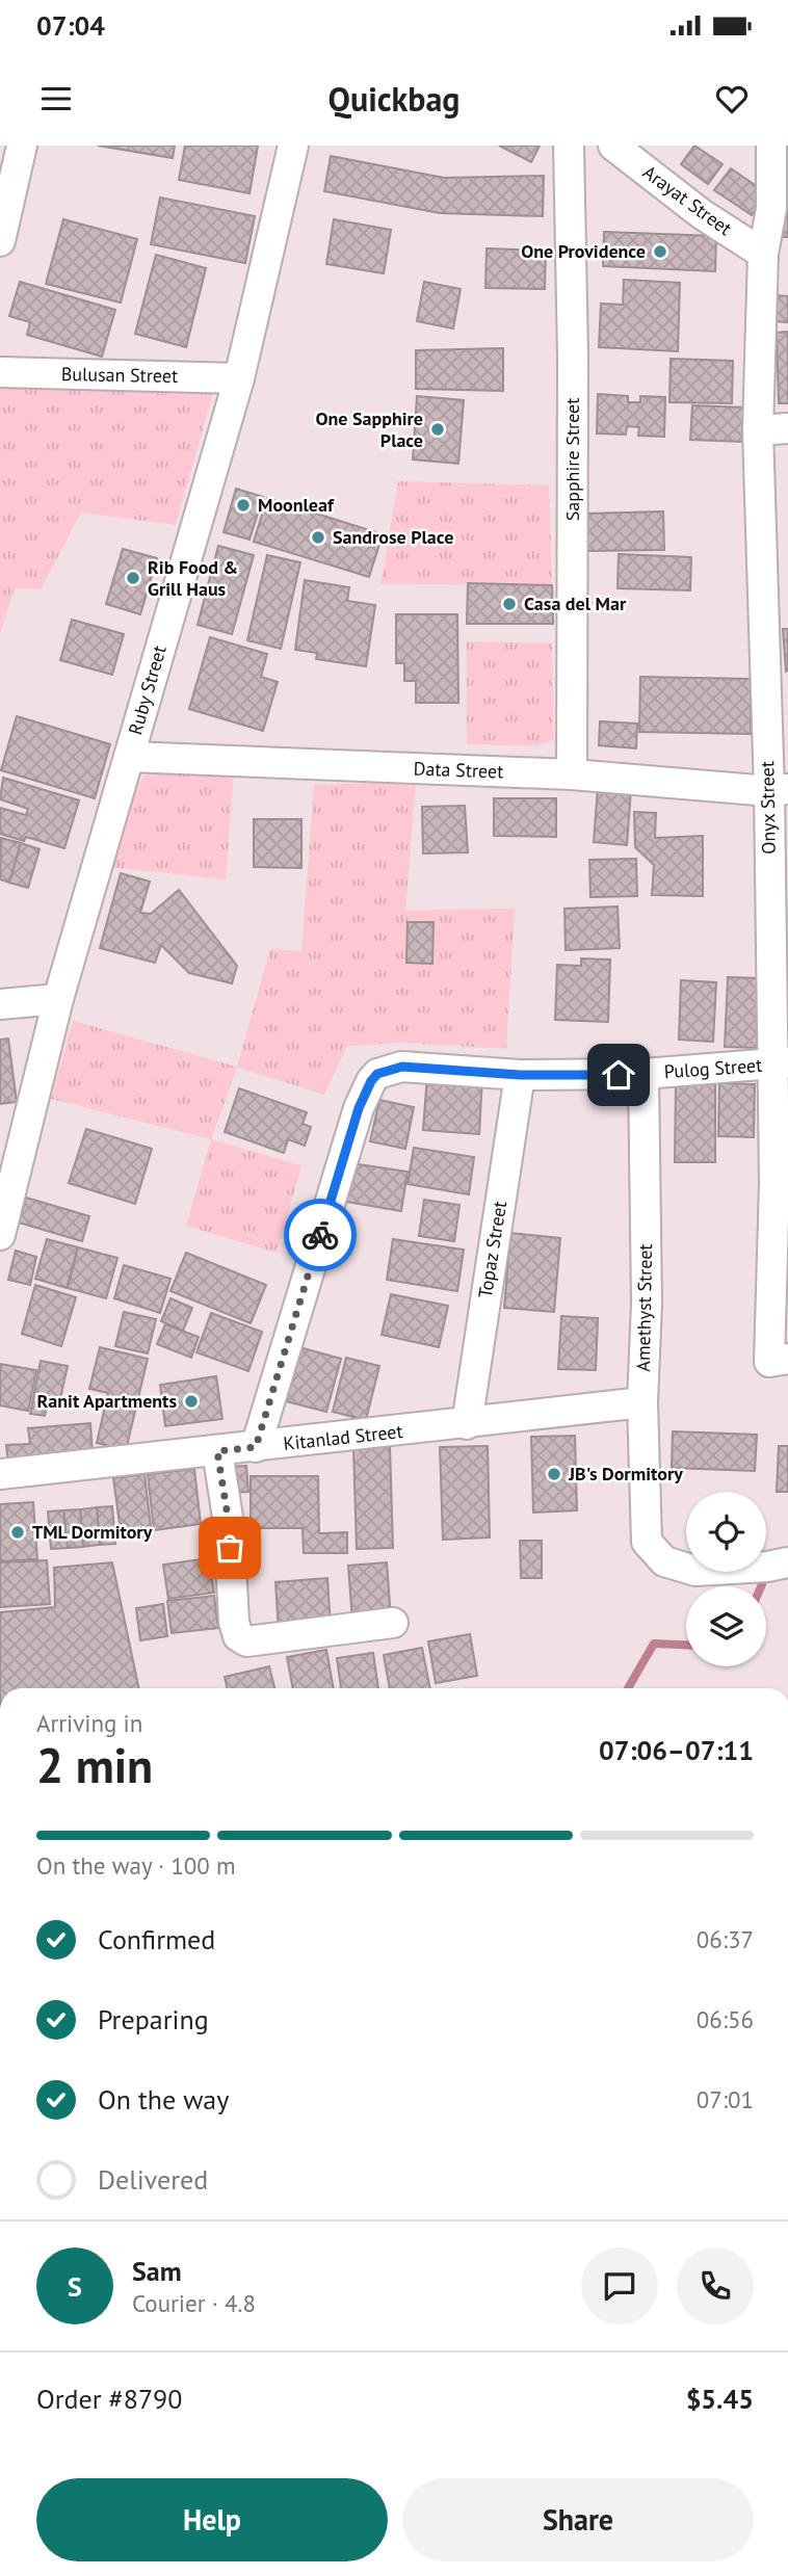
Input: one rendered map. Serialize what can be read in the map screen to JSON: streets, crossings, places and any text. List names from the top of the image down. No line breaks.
{"streets":{"street":["Arayat Street","Bulusan Street","Sapphire Street","Ruby Street","Data Street","Onyx Street","Pulog Street","Topaz Street","Amethyst Street","Kitanlad Street"]},"crossings":[["Arayat Street","Onyx Street"],["Bulusan Street","Ruby Street"],["Sapphire Street","Data Street"],["Ruby Street","Data Street"],["Data Street","Onyx Street"],["Onyx Street","Pulog Street"],["Pulog Street","Topaz Street"],["Pulog Street","Amethyst Street"],["Pulog Street","Kitanlad Street"],["Topaz Street","Kitanlad Street"],["Amethyst Street","Kitanlad Street"]],"places":["One Providence","One Sapphire Place","Moonleaf","Sandrose Place","Rib Food & Grill Haus","Casa del Mar","Ranit Apartments","JB's Dormitory","TML Dormitory"],"page":{"status":"07:04","header":"Quickbag","heading":["2 min","Arriving in","07:06–07:11"],"panel":["Sam","Courier · 4.8","Order #8790","$5.45"],"bar":"On the way · 100 m","list":[["Confirmed","06:37"],["Preparing","06:56"],["On the way","07:01"],"Delivered"],"round":"S","buttons":["Help","Share"]}}
